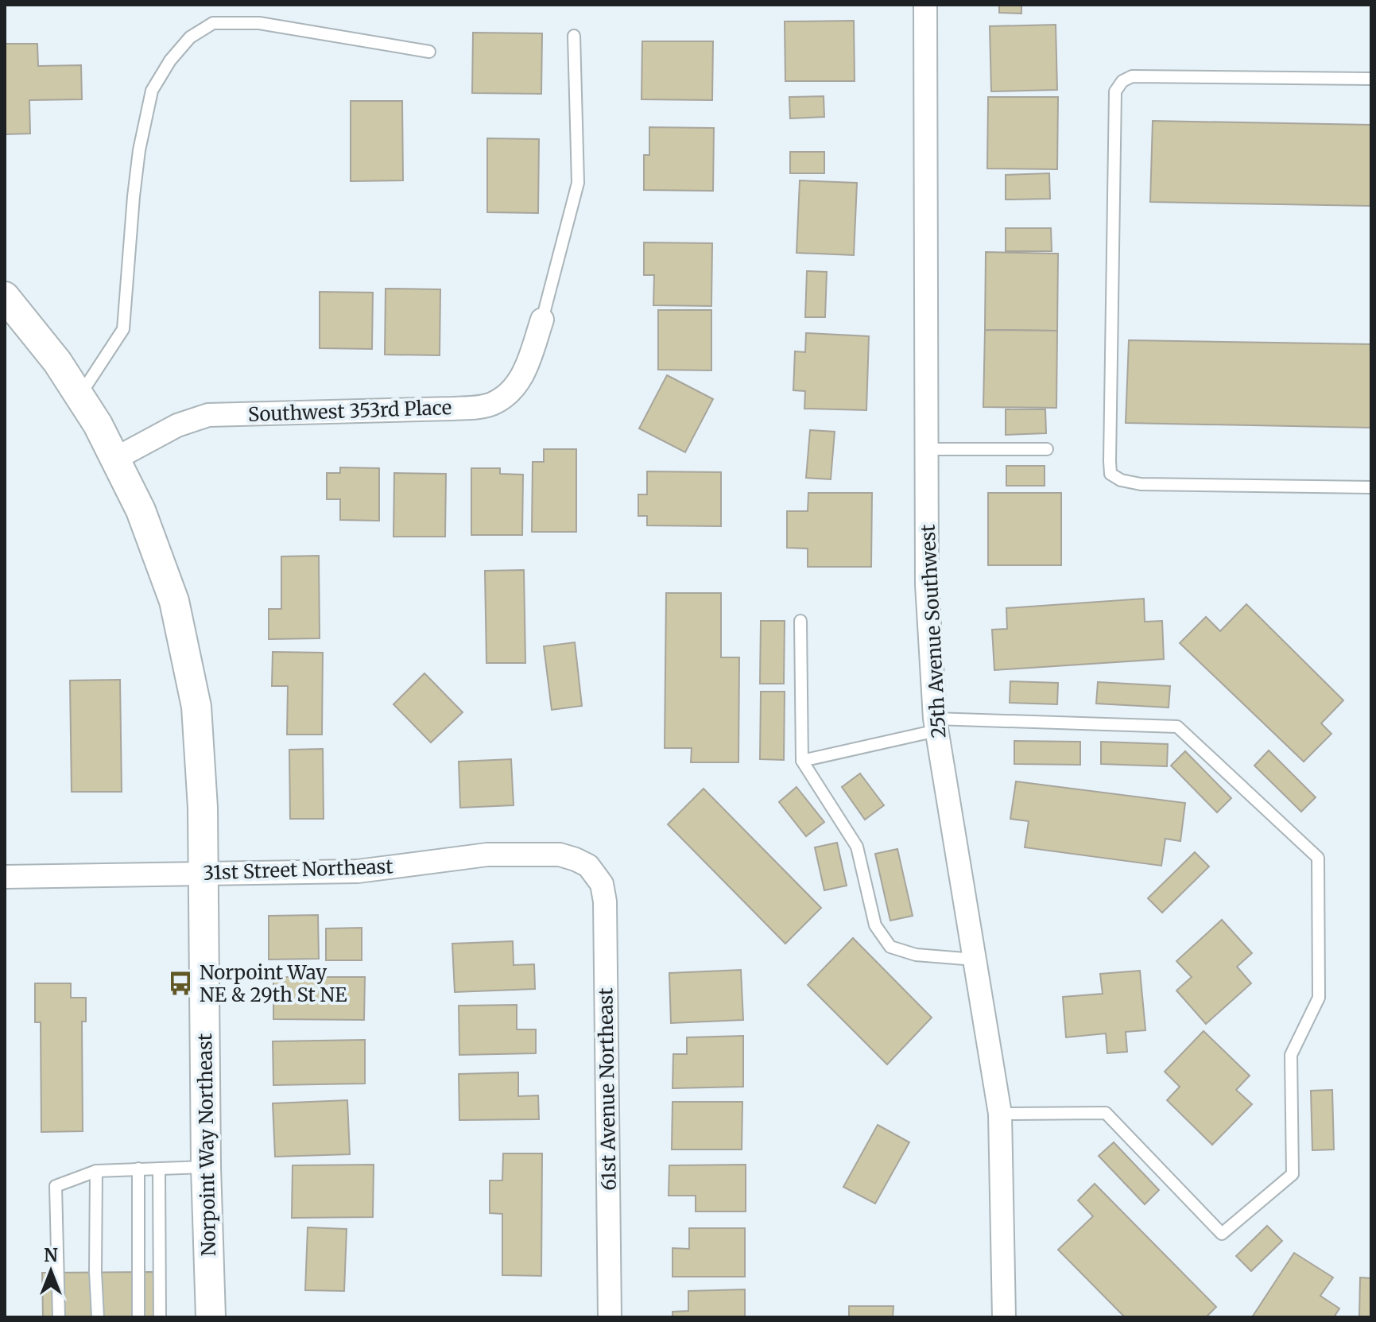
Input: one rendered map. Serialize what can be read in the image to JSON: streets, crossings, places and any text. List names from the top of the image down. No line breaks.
{"streets":{"street":["Southwest 353rd Place","25th Avenue Southwest","31st Street Northeast","61st Avenue Northeast","Norpoint Way Northeast"]},"crossings":[["Southwest 353rd Place","Norpoint Way Northeast"],["31st Street Northeast","61st Avenue Northeast"],["31st Street Northeast","Norpoint Way Northeast"]],"places":{"bus stop":["Norpoint Way NE & 29th St NE"]},"north":"top"}
